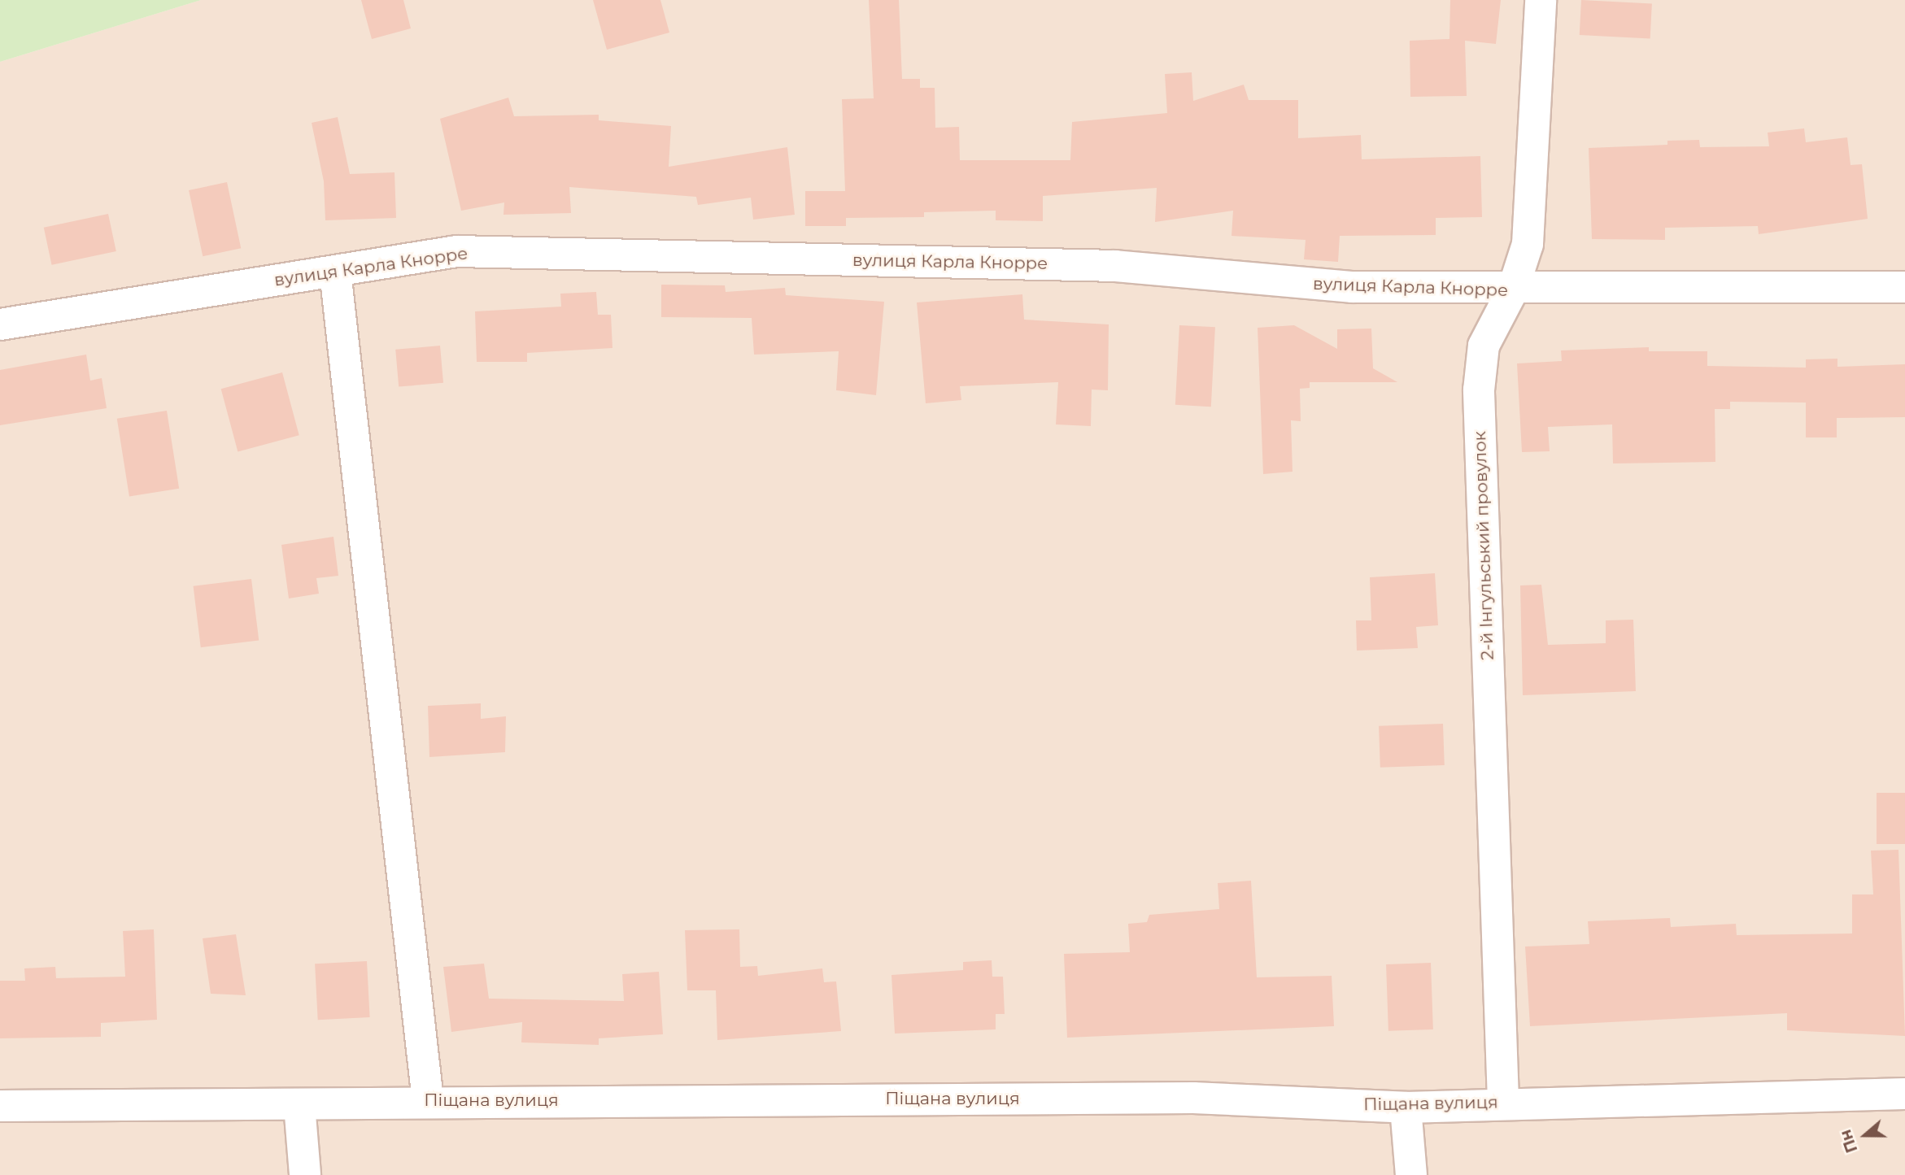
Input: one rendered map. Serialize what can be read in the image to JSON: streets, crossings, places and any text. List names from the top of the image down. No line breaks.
{"streets":{"street":["вулиця Карла Кнорре","2-й Інгульський провулок","Піщана вулиця"]},"crossings":[["вулиця Карла Кнорре","2-й Інгульський провулок"],["2-й Інгульський провулок","Піщана вулиця"]],"north":"left"}
